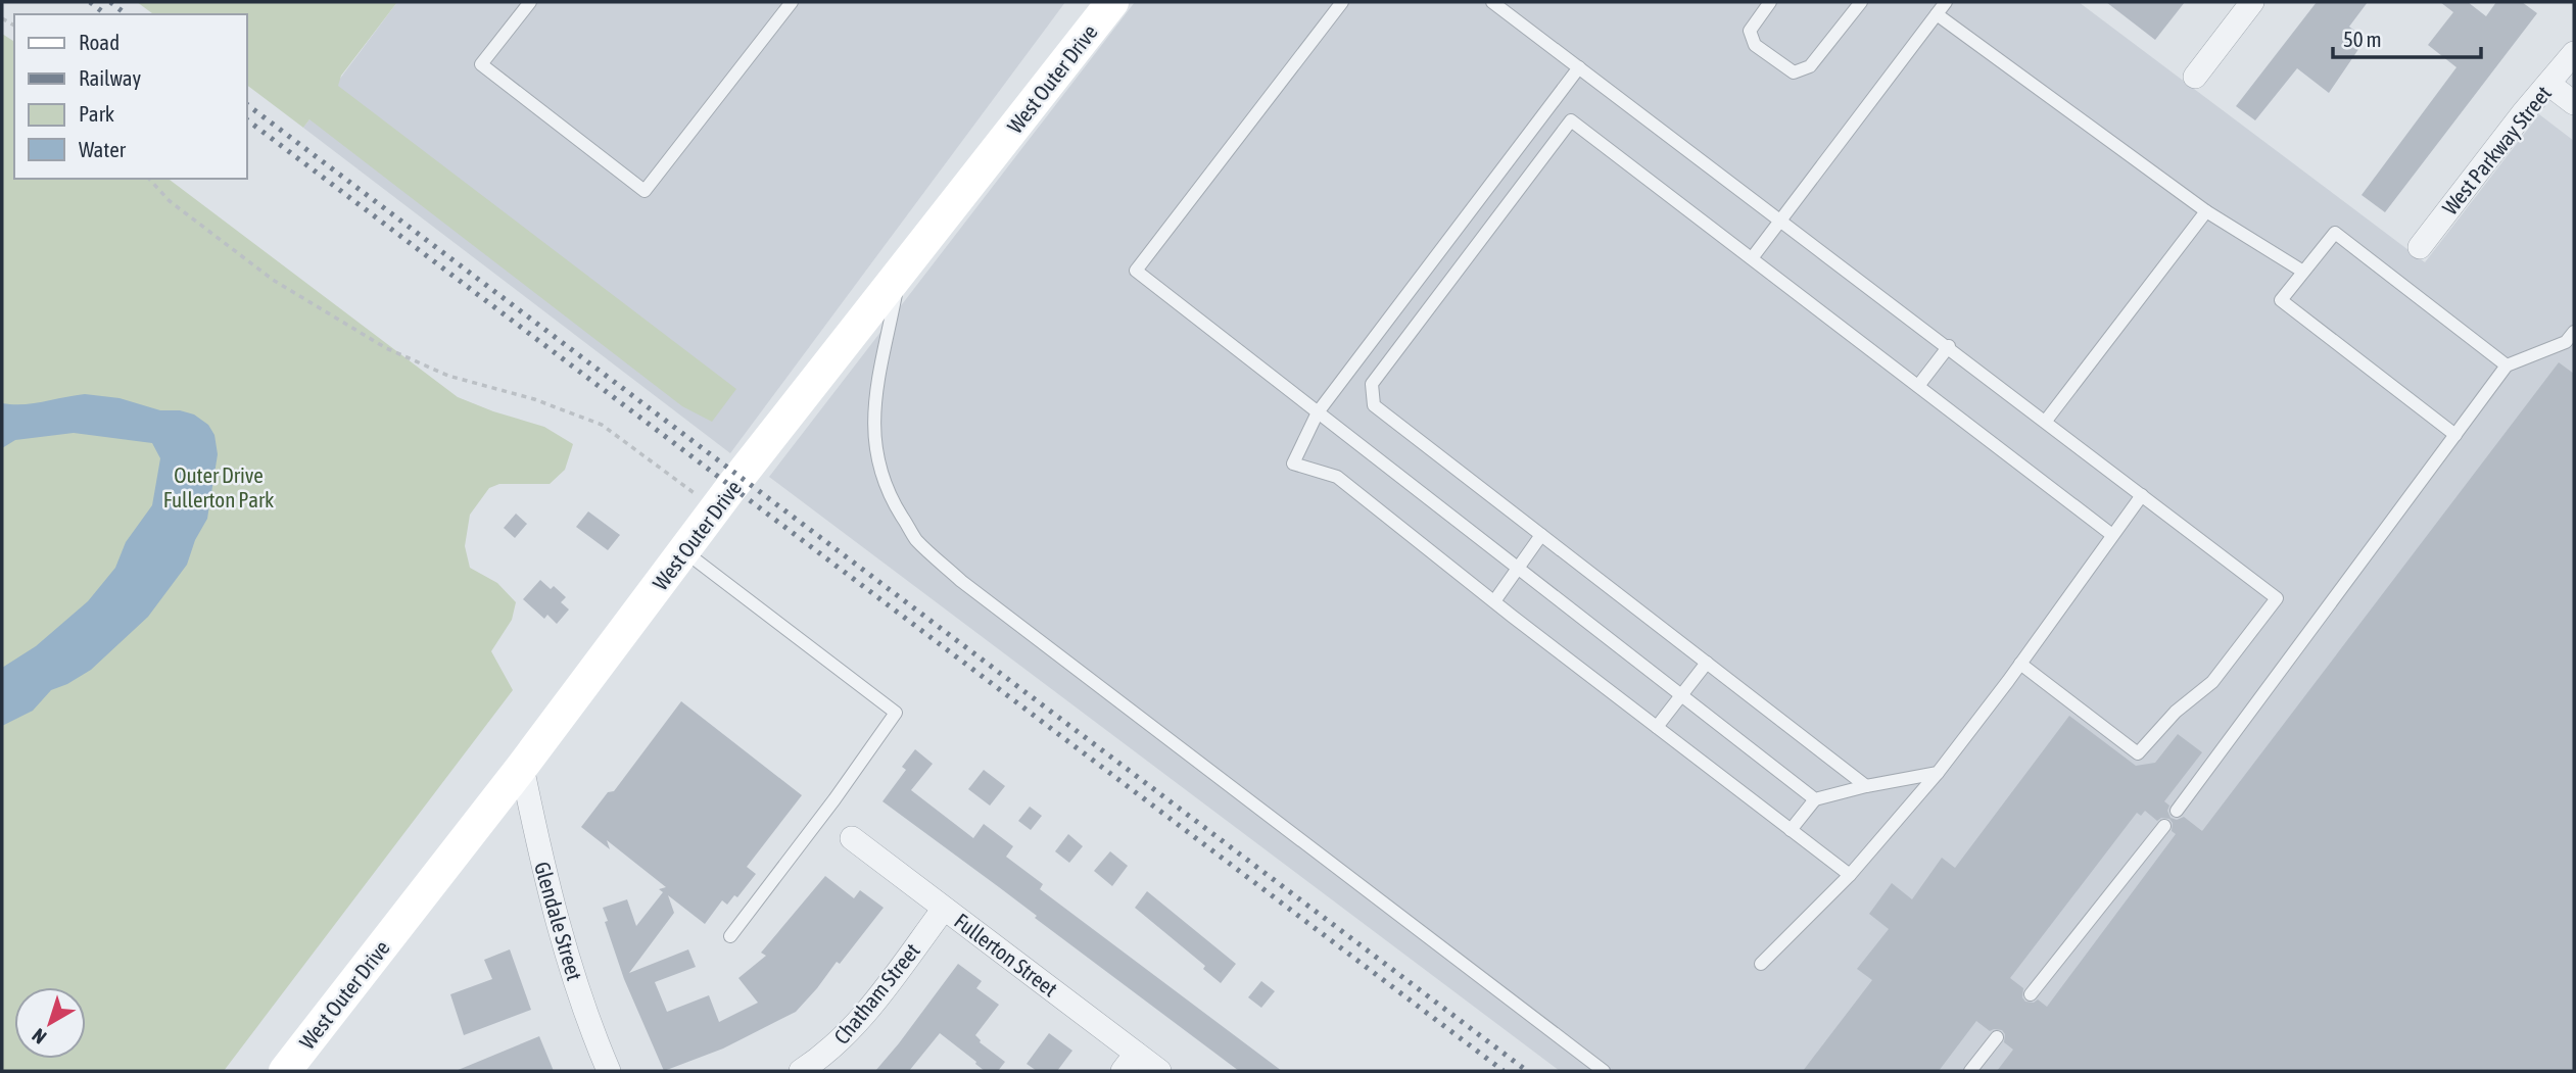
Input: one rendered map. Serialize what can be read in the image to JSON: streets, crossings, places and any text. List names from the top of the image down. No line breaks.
{"streets":{"main road":["West Outer Drive"],"street":["West Parkway Street","Glendale Street","Fullerton Street","Chatham Street"]},"crossings":[["West Outer Drive","Glendale Street"],["Fullerton Street","Chatham Street"]],"parks":["Outer Drive Fullerton Park"],"legend":["Road","Railway","Park","Water"],"scale_bar":"50 m","north":"bottom left"}
